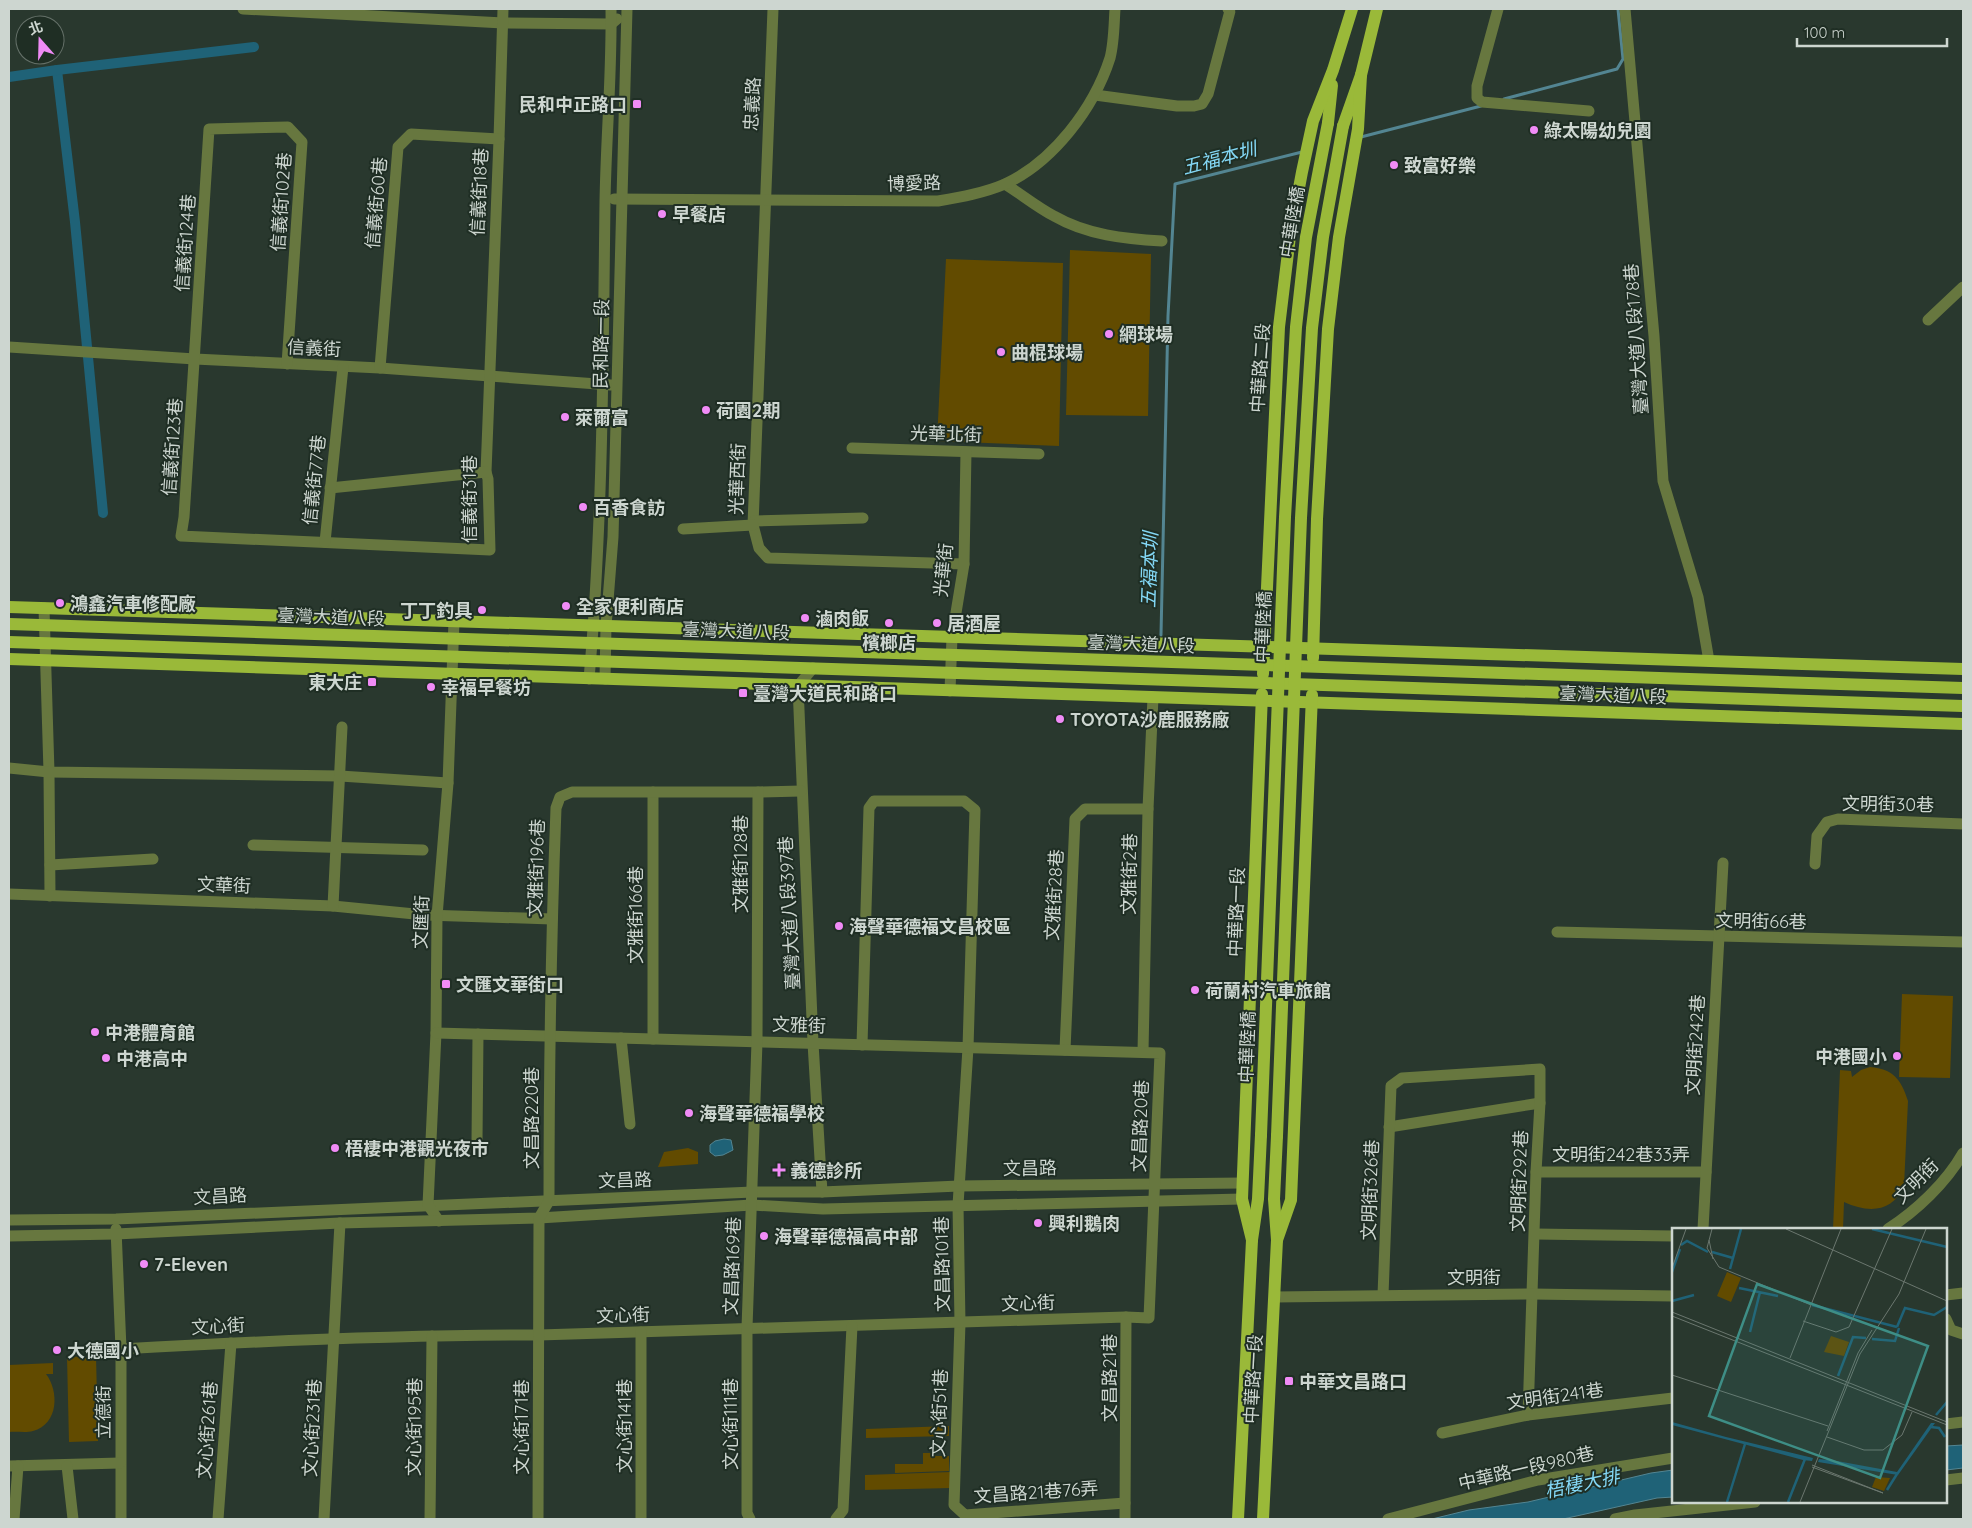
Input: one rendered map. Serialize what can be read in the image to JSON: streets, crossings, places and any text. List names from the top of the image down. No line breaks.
{"streets":{"main road":["中華陸橋","中華路二段","臺灣大道八段","中華路一段"],"street":["忠義路","博愛路","信義街18巷","信義街102巷","信義街60巷","信義街124巷","臺灣大道八段178巷","民和路一段","信義街","光華北街","信義街123巷","光華西街","信義街77巷","信義街31巷","光華街","文明街30巷","文雅街128巷","文雅街196巷","文雅街2巷","文華街","文雅街28巷","臺灣大道八段397巷","文雅街166巷","文明街66巷","文匯街","文雅街","文明街242巷","文昌路220巷","文昌路20巷","文明街242巷33弄","文昌路","文明街292巷","文明街","文明街326巷","文昌路101巷","文昌路169巷","文心街","文昌路21巷","文明街241巷","立德街","文心街51巷","文心街111巷","文心街141巷","文心街195巷","文心街171巷","文心街231巷","文心街261巷","中華路一段980巷","文昌路21巷76弄"]},"crossings":[["忠義路","博愛路"],["忠義路","光華西街"],["博愛路","民和路一段"],["博愛路","光華西街"],["信義街18巷","信義街60巷"],["信義街18巷","信義街"],["信義街18巷","信義街31巷"],["信義街102巷","信義街124巷"],["信義街102巷","信義街"],["信義街60巷","信義街"],["中華陸橋","中華路二段"],["中華陸橋","中華路一段"],["信義街124巷","信義街"],["信義街124巷","信義街123巷"],["臺灣大道八段178巷","臺灣大道八段"],["民和路一段","信義街"],["民和路一段","臺灣大道八段"],["信義街","信義街123巷"],["信義街","信義街77巷"],["信義街","信義街31巷"],["中華路二段","臺灣大道八段"],["中華路二段","中華路一段"],["光華北街","光華街"],["信義街123巷","信義街77巷"],["光華西街","光華街"],["信義街77巷","信義街31巷"],["光華街","臺灣大道八段"],["臺灣大道八段","文雅街2巷"],["臺灣大道八段","中華路一段"],["臺灣大道八段","臺灣大道八段397巷"],["臺灣大道八段","文匯街"],["文雅街128巷","文雅街196巷"],["文雅街128巷","文雅街166巷"],["文雅街128巷","文雅街"],["文雅街128巷","文昌路"],["文雅街128巷","文昌路169巷"],["文雅街196巷","文華街"],["文雅街196巷","文雅街166巷"],["文雅街196巷","文雅街"],["文雅街196巷","文昌路220巷"],["文雅街2巷","文雅街28巷"],["文雅街2巷","文雅街"],["文華街","文匯街"],["文雅街28巷","文雅街"],["中華路一段","文昌路"],["中華路一段","文明街"],["臺灣大道八段397巷","文雅街"],["臺灣大道八段397巷","文昌路"],["文雅街166巷","文雅街"],["文明街66巷","文明街242巷"],["文匯街","文雅街"],["文匯街","文昌路"],["文雅街","文昌路220巷"],["文雅街","文昌路20巷"],["文雅街","文昌路101巷"],["文明街242巷","文明街242巷33弄"],["文昌路220巷","文昌路"],["文昌路20巷","文昌路"],["文昌路20巷","文昌路21巷"],["文明街242巷33弄","文明街292巷"],["文昌路","文昌路101巷"],["文昌路","文昌路169巷"],["文昌路","文昌路21巷"],["文昌路","立德街"],["文昌路","文心街171巷"],["文昌路","文心街231巷"],["文明街292巷","文明街"],["文明街292巷","文明街326巷"],["文明街292巷","文明街241巷"],["文明街","文明街326巷"],["文昌路101巷","文心街"],["文昌路101巷","文心街51巷"],["文昌路169巷","文心街"],["文昌路169巷","文心街111巷"],["文心街","文昌路21巷"],["文心街","立德街"],["文心街","文心街51巷"],["文心街","文心街111巷"],["文心街","文心街141巷"],["文心街","文心街195巷"],["文心街","文心街171巷"],["文心街","文心街231巷"],["文心街","文心街261巷"],["文昌路21巷","文昌路21巷76弄"],["文心街51巷","文昌路21巷76弄"]],"water":["五福本圳","梧棲大排"],"places":{"transit":["民和中正路口","東大庄","臺灣大道民和路口","文匯文華街口","中華文昌路口"],"other":["綠太陽幼兒園","致富好樂","早餐店","網球場","曲棍球場","荷園2期","萊爾富","百香食訪","鴻鑫汽車修配廠","全家便利商店","丁丁釣具","滷肉飯","檳榔店","居酒屋","幸福早餐坊","TOYOTA沙鹿服務廠","海聲華德福文昌校區","荷蘭村汽車旅館","中港體育館","中港國小","中港高中","海聲華德福學校","梧棲中港觀光夜市","興利鵝肉","海聲華德福高中部","7-Eleven","大德國小"],"health":["義德診所"]},"scale_bar":"100 m","north":"top"}
